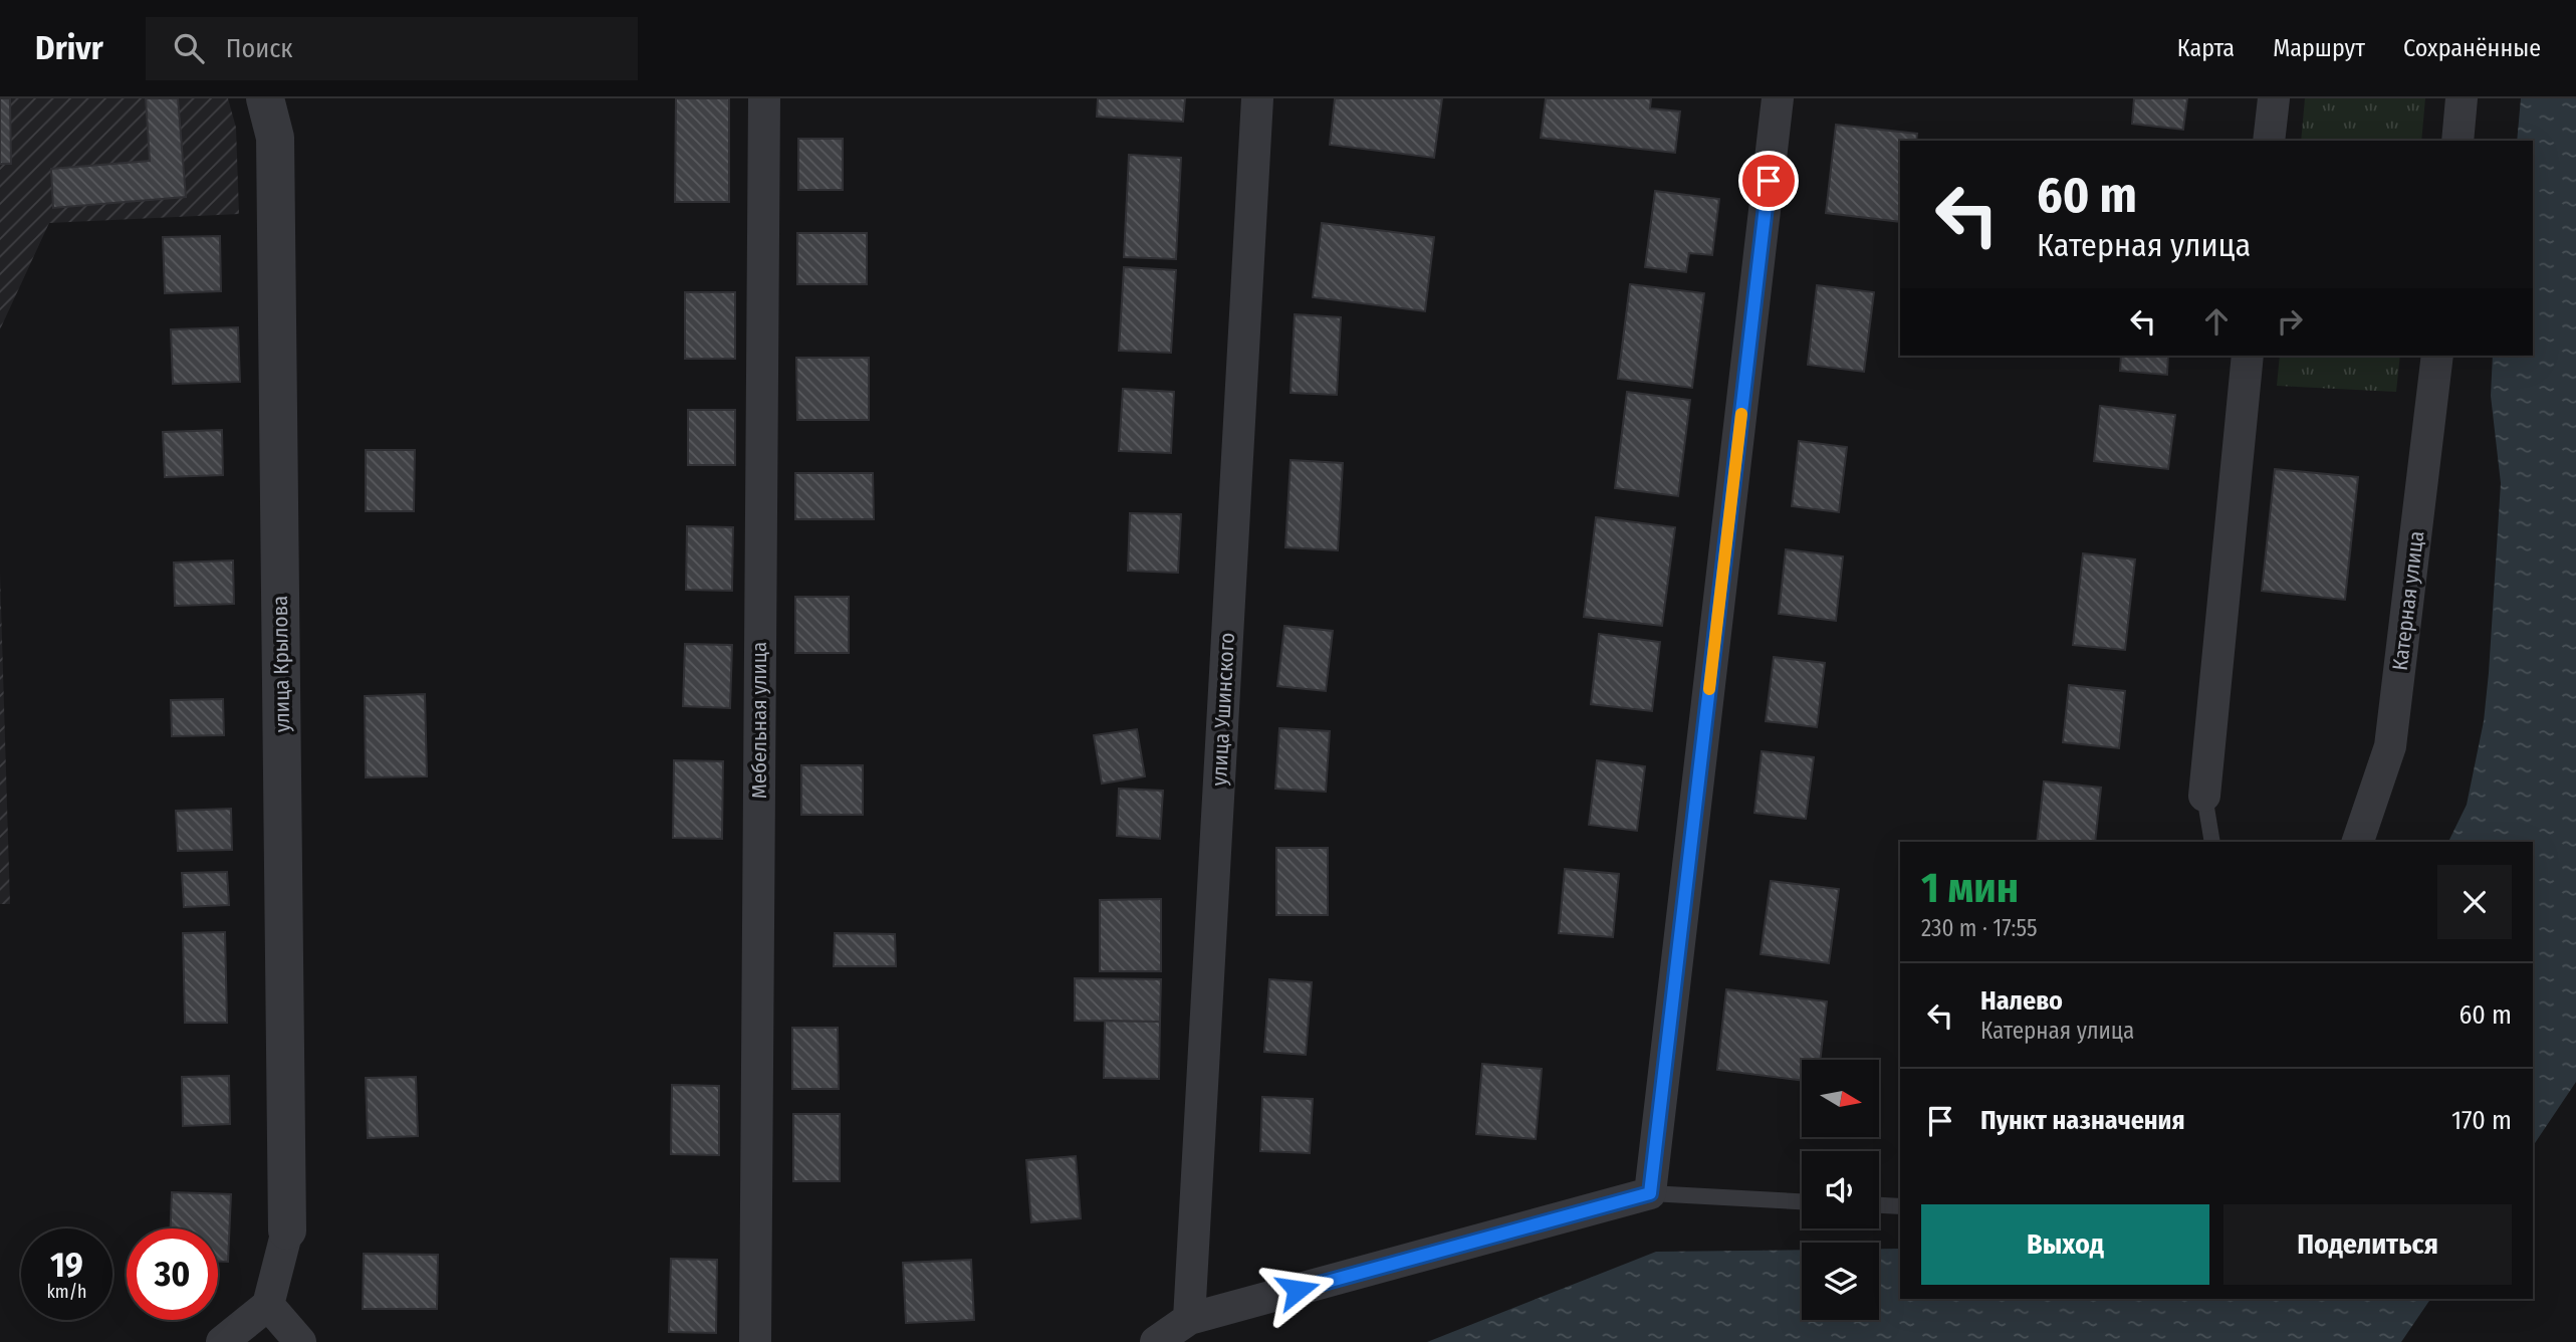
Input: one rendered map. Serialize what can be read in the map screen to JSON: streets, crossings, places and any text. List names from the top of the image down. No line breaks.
{"streets":{"street":["Катерная улица","улица Крылова","улица Ушинского","Мебельная улица"]},"north":"right","page":{"header":"Drivr","search":"Поиск","nav":["Карта","Маршрут","Сохранённые"],"turn":["60 m","Катерная улица"],"heading":["1 мин","230 m · 17:55"],"list":[{"name":"Налево","note":"Катерная улица","value":"60 m"},{"name":"Пункт назначения","value":"170 m"}],"buttons":["Выход","Поделиться"],"speed":"19 km/h","limit":"30"}}
